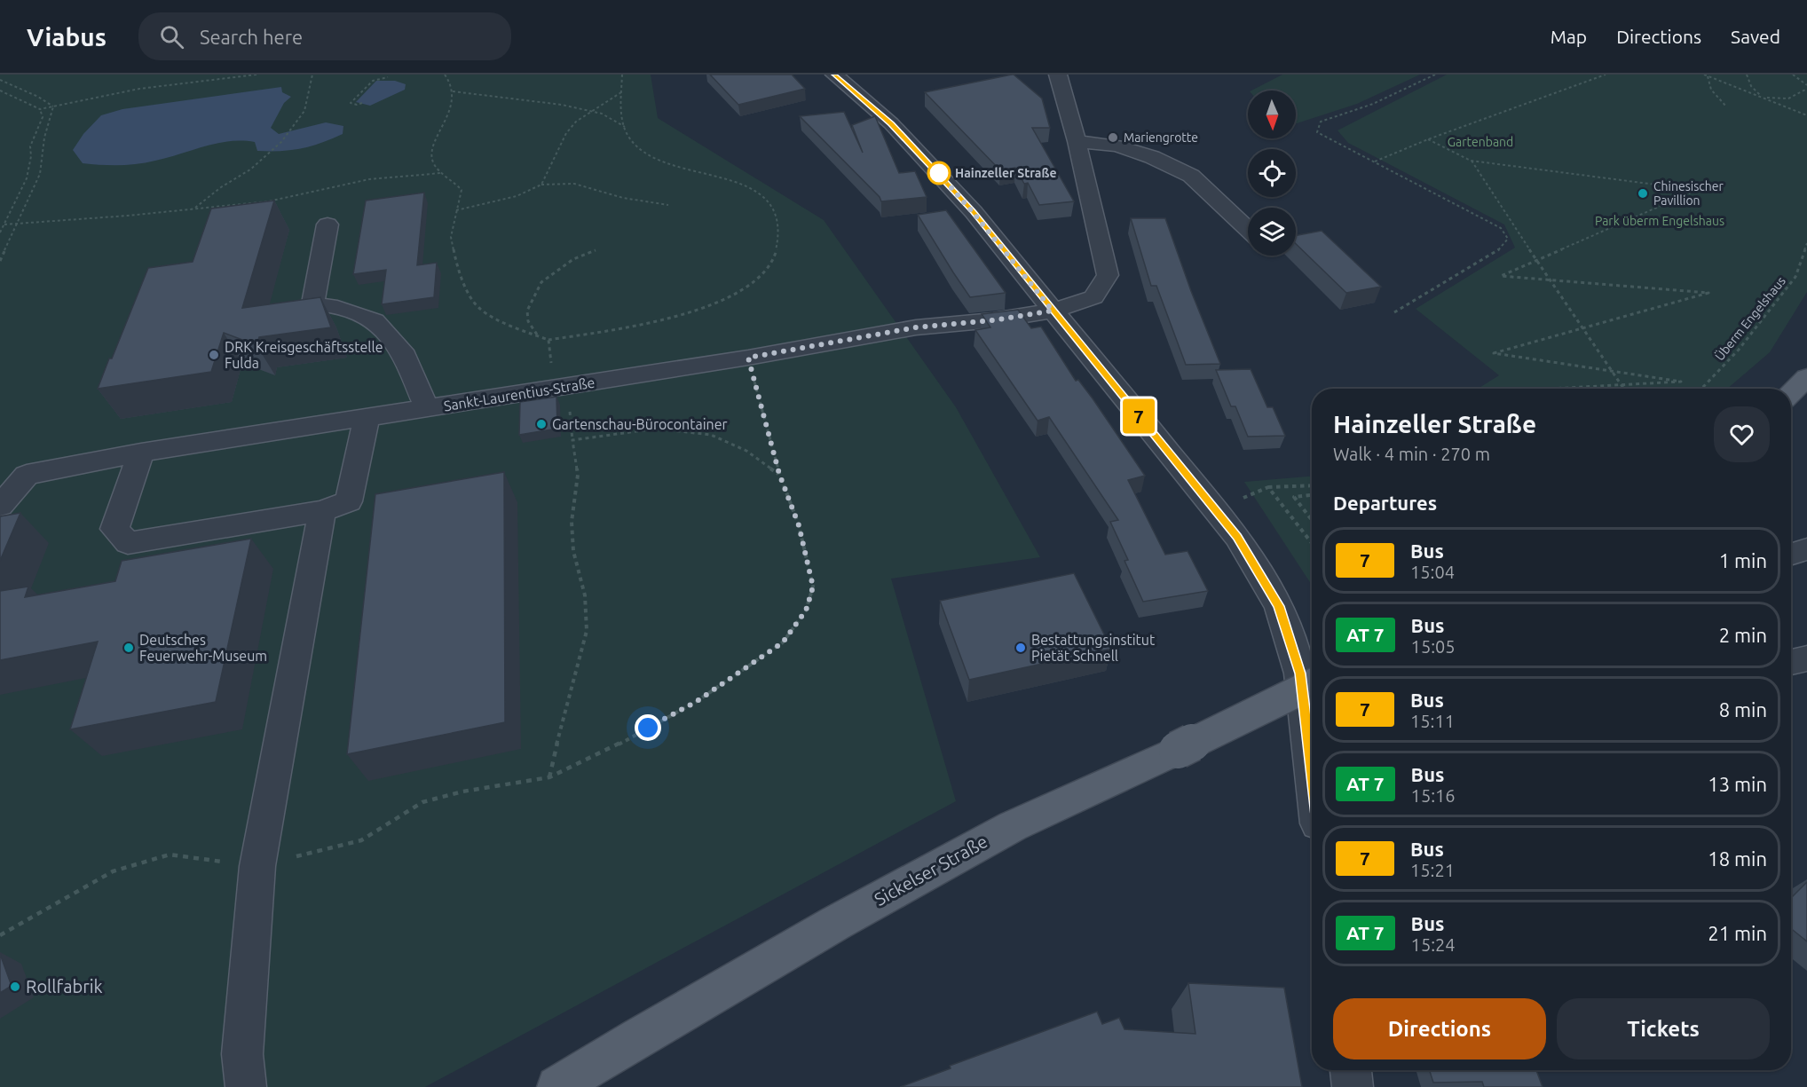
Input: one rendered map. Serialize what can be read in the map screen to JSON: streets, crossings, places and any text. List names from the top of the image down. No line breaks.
{"streets":{"main road":["Sickelser Straße"],"street":["Sankt-Laurentius-Straße"],"path":["Überm Engelshaus"]},"parks":["Gartenband","Park überm Engelshaus"],"places":["Mariengrotte","Hainzeller Straße","Chinesischer Pavillion","DRK Kreisgeschäftsstelle Fulda","Gartenschau-Bürocontainer","Deutsches Feuerwehr-Museum","Bestattungsinstitut Pietät Schnell","Rollfabrik"],"lines":["bus line 7"],"north":"bottom","page":{"header":"Viabus","search":"Search here","nav":["Map","Directions","Saved"],"on_map":"7","heading":[["Hainzeller Straße","Walk · 4 min · 270 m"],"Departures"],"list":[{"mark":"7","name":"Bus","note":"15:04","value":"1 min"},{"mark":"AT 7","name":"Bus","note":"15:05","value":"2 min"},{"mark":"7","name":"Bus","note":"15:11","value":"8 min"},{"mark":"AT 7","name":"Bus","note":"15:16","value":"13 min"},{"mark":"7","name":"Bus","note":"15:21","value":"18 min"},{"mark":"AT 7","name":"Bus","note":"15:24","value":"21 min"}],"buttons":["Directions","Tickets"]}}
